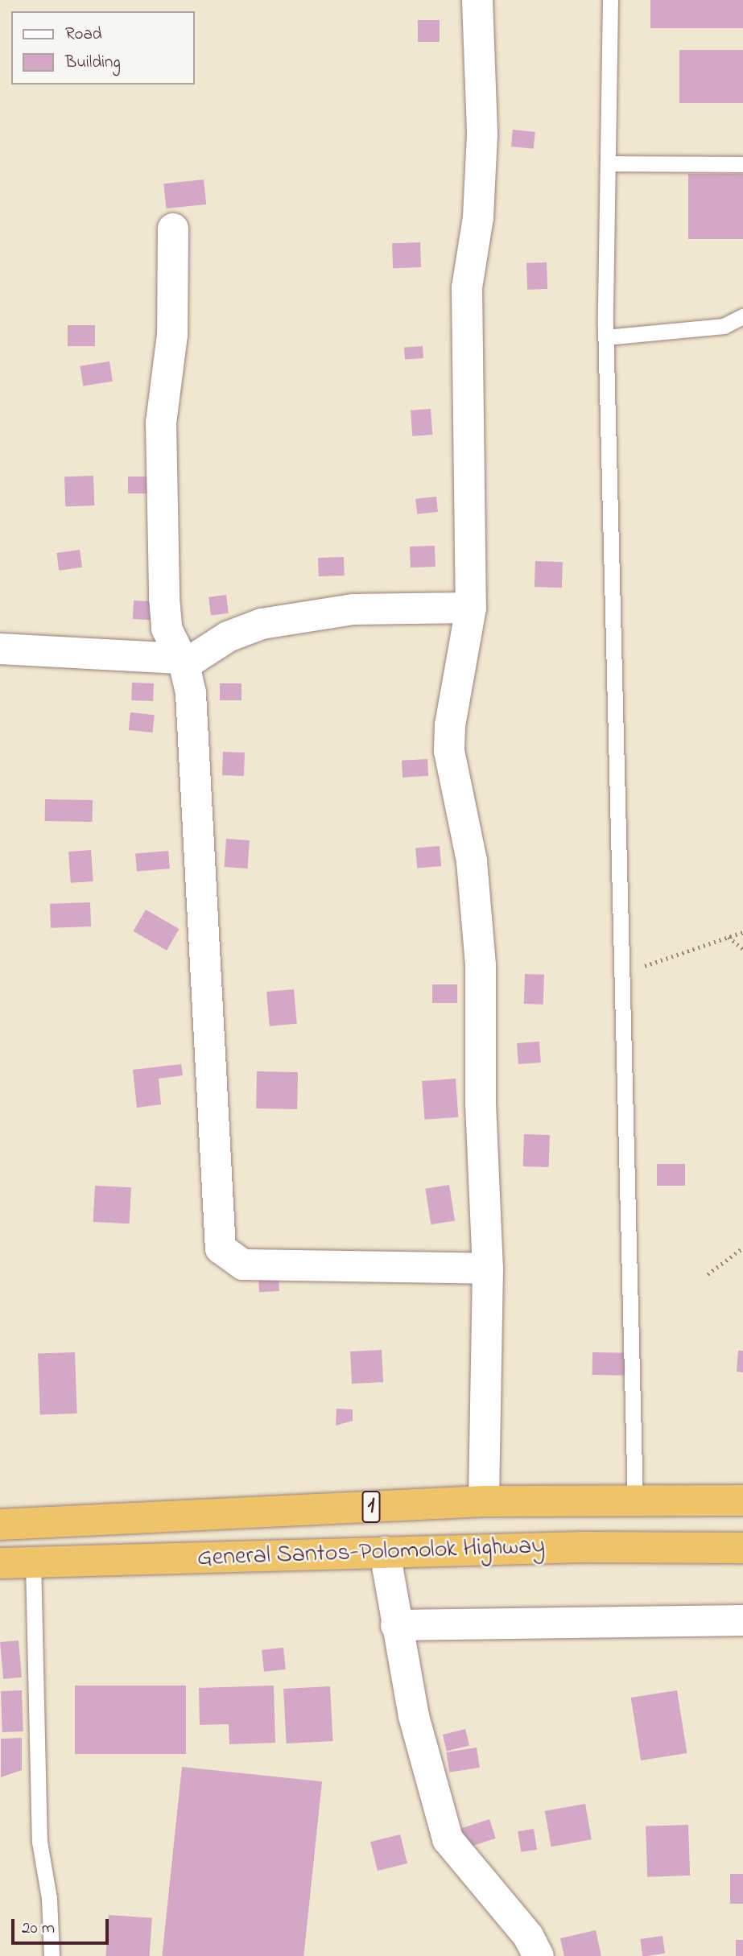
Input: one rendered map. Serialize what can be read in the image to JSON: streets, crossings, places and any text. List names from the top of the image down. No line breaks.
{"streets":{"highway":["1","General Santos-Polomolok Highway"]},"legend":["Road","Building"],"scale_bar":"20 m"}
